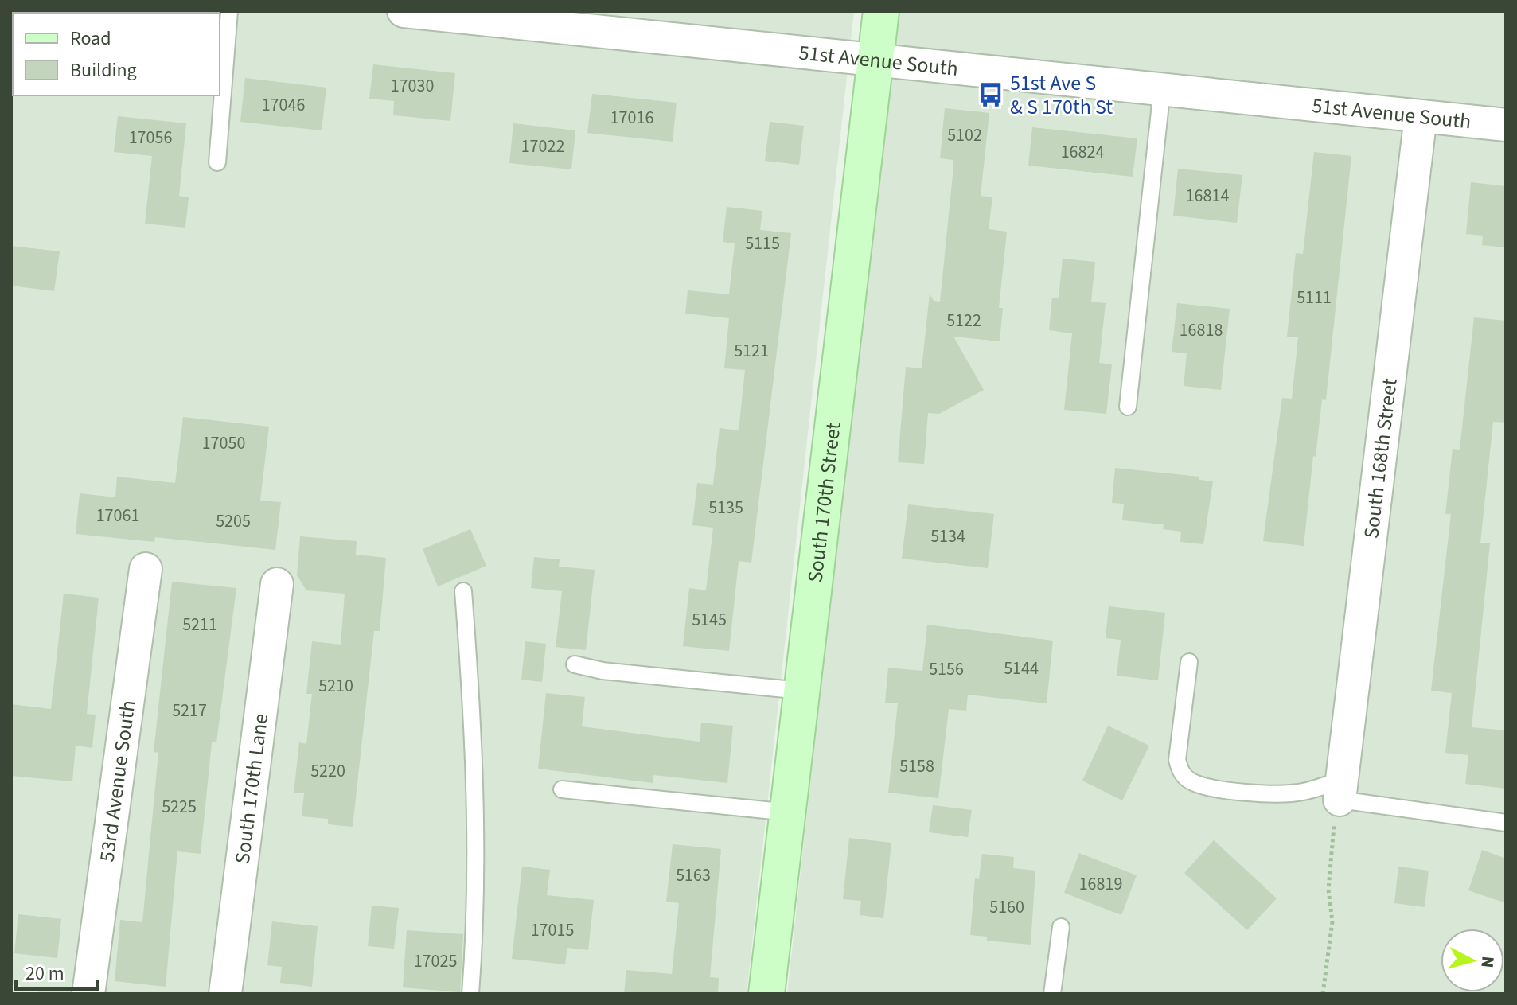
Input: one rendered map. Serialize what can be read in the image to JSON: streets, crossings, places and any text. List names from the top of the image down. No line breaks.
{"streets":{"street":["51st Avenue South","South 168th Street","South 170th Street","53rd Avenue South","South 170th Lane"]},"crossings":[["51st Avenue South","South 168th Street"],["51st Avenue South","South 170th Street"]],"places":{"bus stop":["51st Ave S & S 170th St"]},"house_numbers":["17030","17046","17016","5102","17056","17022","16824","16814","5115","5111","5122","16818","5121","17050","5135","17061","5205","5134","5145","5211","5144","5156","5210","5217","5158","5220","5225","5163","16819","5160","17015","17025"],"legend":["Road","Building"],"scale_bar":"20 m","north":"right"}
